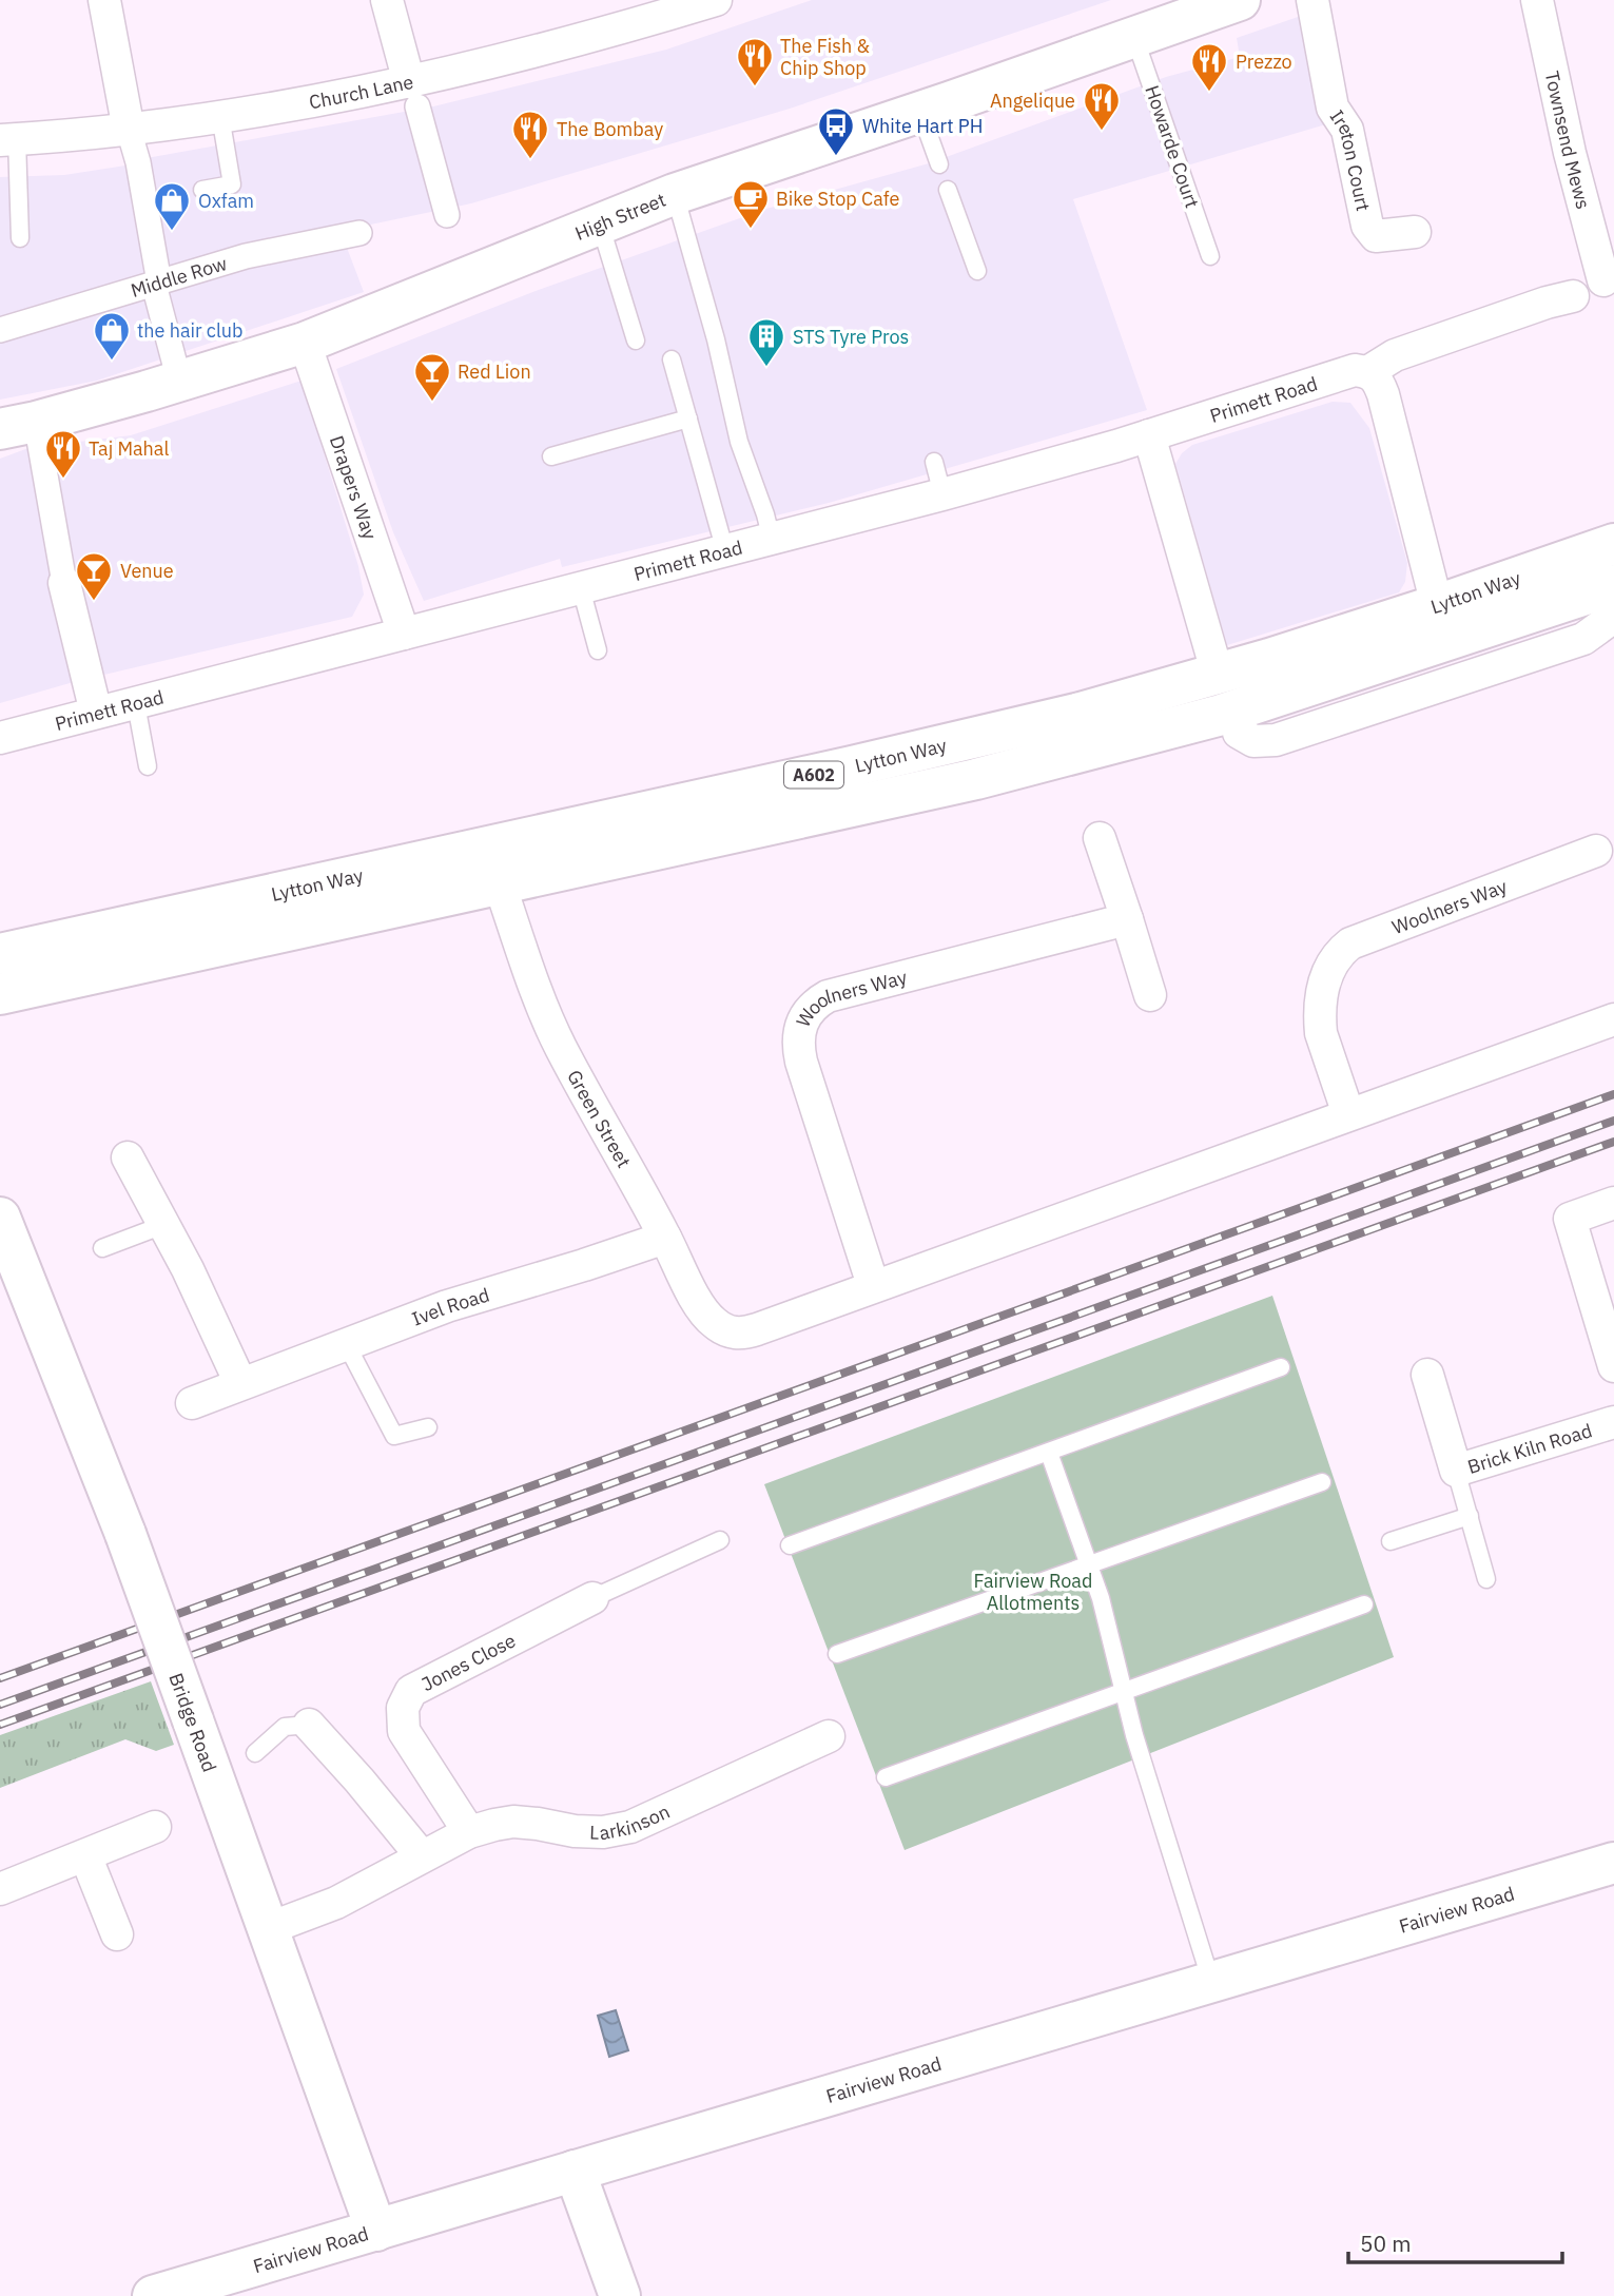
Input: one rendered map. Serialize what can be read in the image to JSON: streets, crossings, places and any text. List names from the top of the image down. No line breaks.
{"streets":{"street":["Church Lane","Townsend Mews","Ireton Court","High Street","Middle Row","Primett Road","Drapers Way","Lytton Way","A602","Woolners Way","Green Street","Ivel Road","Brick Kiln Road","Jones Close","Bridge Road","Larkinson","Fairview Road"],"lane":["Howarde Court"]},"crossings":[["Townsend Mews","Primett Road"],["Howarde Court","High Street"],["High Street","Drapers Way"],["Primett Road","Drapers Way"],["Lytton Way","Green Street"],["Woolners Way","Green Street"],["Green Street","Ivel Road"],["Jones Close","Larkinson"],["Bridge Road","Larkinson"],["Bridge Road","Fairview Road"]],"parks":["Fairview Road Allotments"],"places":{"restaurant":["The Fish & Chip Shop","Prezzo","Angelique","The Bombay","Taj Mahal"],"bus stop":["White Hart PH"],"cafe":["Bike Stop Cafe"],"shop":["Oxfam","the hair club"],"building":["STS Tyre Pros"],"bar":["Red Lion","Venue"]},"scale_bar":"50 m"}
